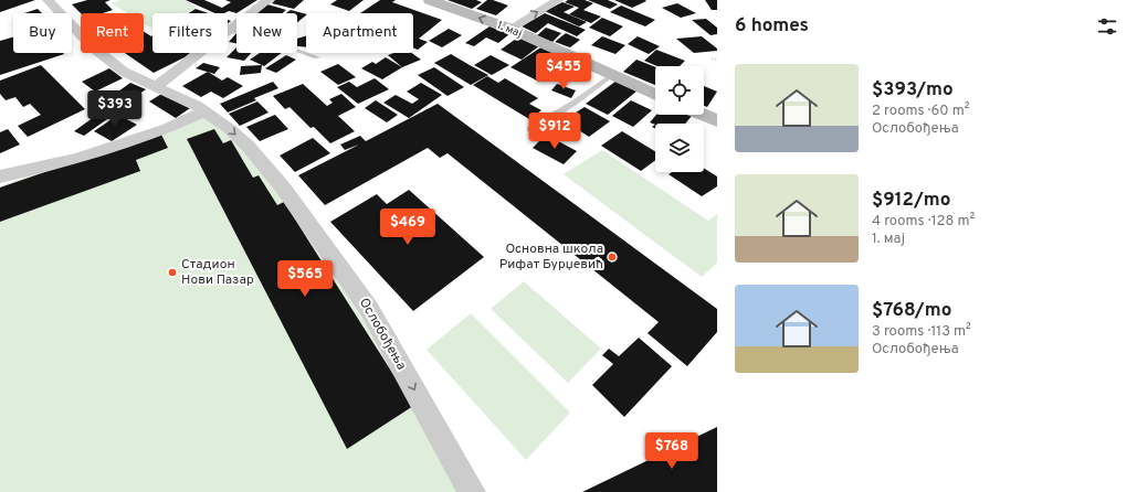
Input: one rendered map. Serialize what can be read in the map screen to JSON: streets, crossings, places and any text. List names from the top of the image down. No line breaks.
{"streets":{"street":["1. мај","Ослобођења"]},"one_way":["Ослобођења"],"places":["Основна школа Рифат Бурџевић","Стадион Нови Пазар"],"page":{"heading":"6 homes","chip":["Buy","Rent","Filters","New","Apartment"],"price":["$455","$393","$912","$469","$565","$768"],"list":[{"name":"$393/mo","note":"2 rooms · 60 m² · Ослобођења"},{"name":"$912/mo","note":"4 rooms · 128 m² · 1. мај"},{"name":"$768/mo","note":"3 rooms · 113 m² · Ослобођења"}]}}
